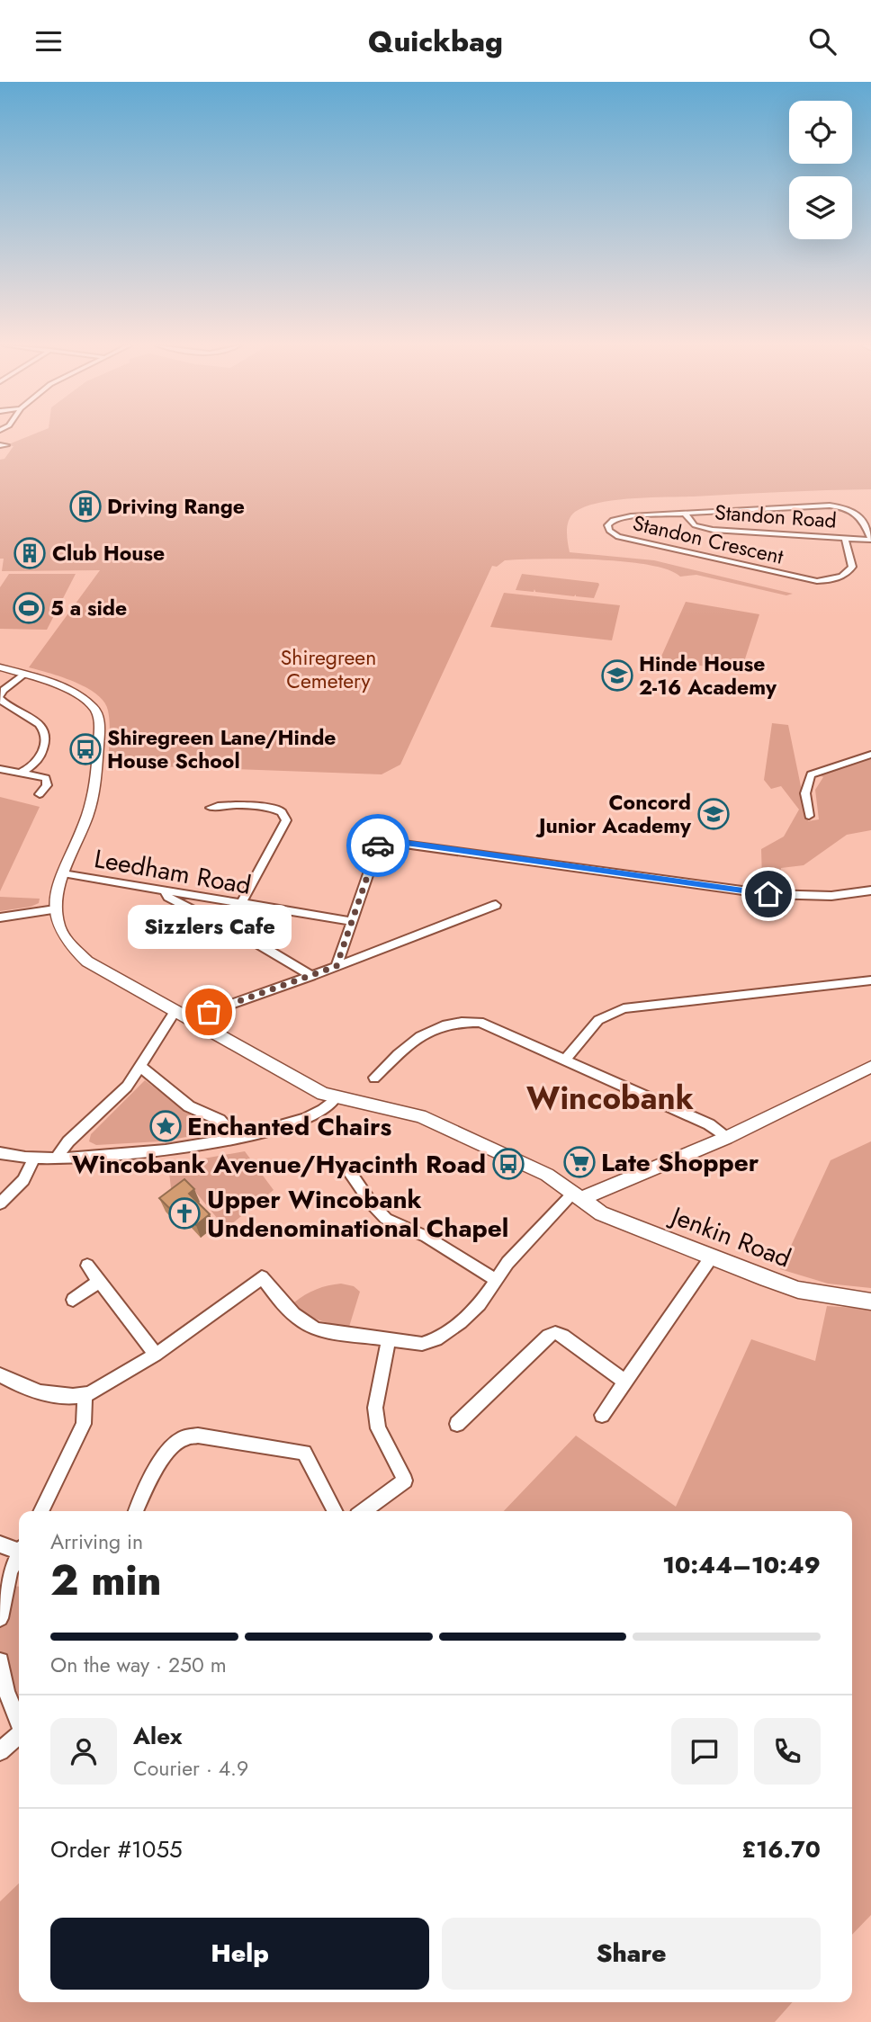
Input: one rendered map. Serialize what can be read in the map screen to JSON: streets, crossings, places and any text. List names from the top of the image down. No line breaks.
{"streets":{"street":["Standon Road","Standon Crescent","Leedham Road","Jenkin Road"]},"crossings":[["Standon Road","Standon Crescent"]],"districts":["Wincobank"],"parks":["Shiregreen Cemetery"],"places":{"building":["Driving Range","Club House"],"sports":["5 a side"],"school or university":["Hinde House 2-16 Academy","Concord Junior Academy"],"bus stop":["Shiregreen Lane/Hinde House School","Wincobank Avenue/Hyacinth Road"],"other":["Sizzlers Cafe"],"place":["Enchanted Chairs"],"supermarket":["Late Shopper"],"church":["Upper Wincobank Undenominational Chapel"]},"page":{"header":"Quickbag","bubble":"Sizzlers Cafe","heading":["2 min","Arriving in","10:44–10:49"],"panel":["Alex","Courier · 4.9","Order #1055","£16.70"],"bar":"On the way · 250 m","buttons":["Help","Share"]}}
